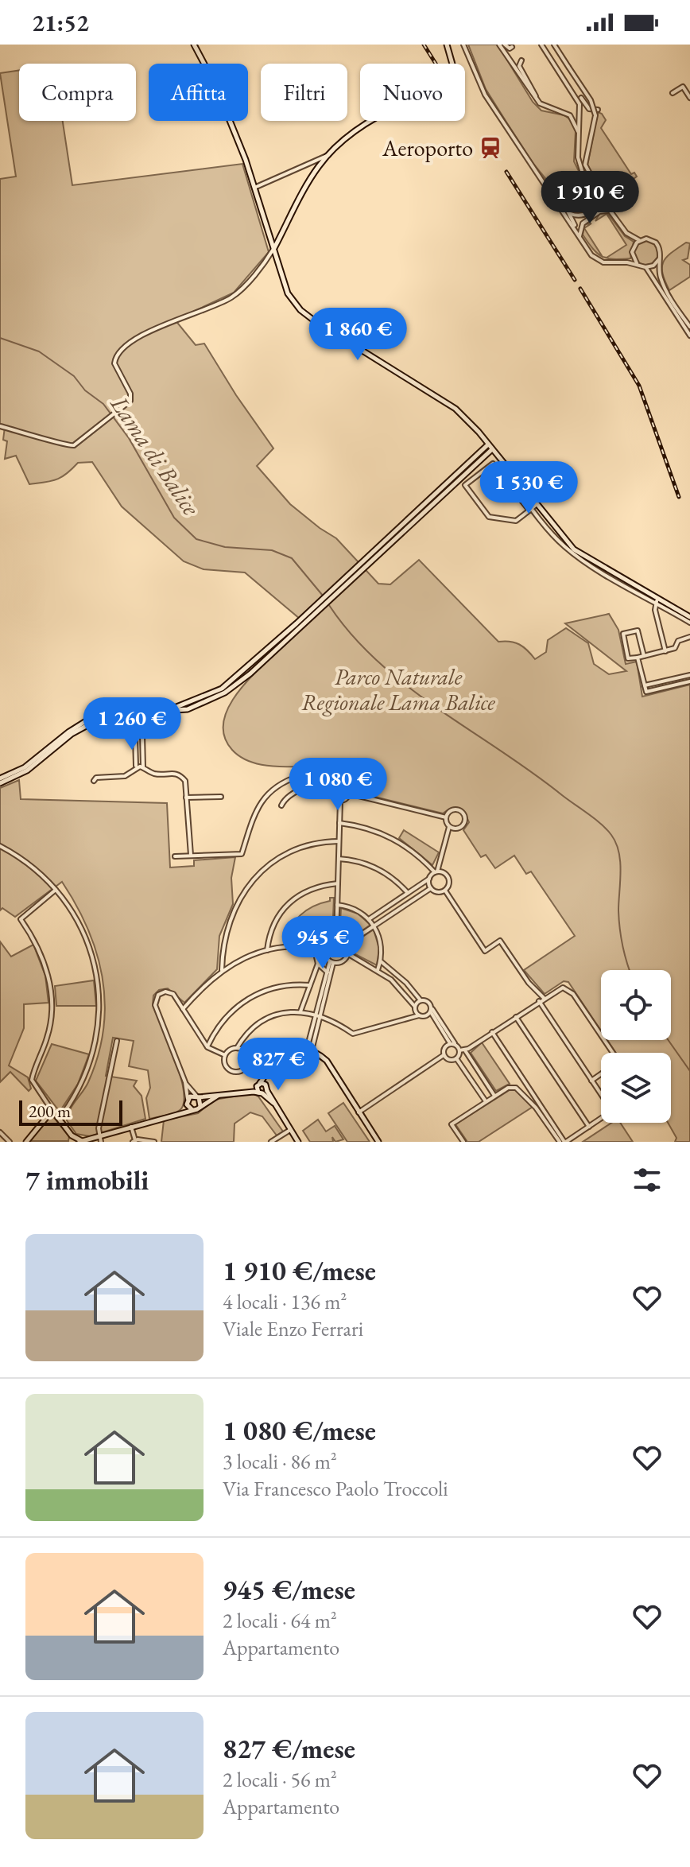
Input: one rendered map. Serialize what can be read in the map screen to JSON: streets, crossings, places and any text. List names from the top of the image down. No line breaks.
{"water":["Lama di Balice"],"parks":["Parco Naturale Regionale Lama Balice"],"places":{"station":["Aeroporto"]},"scale_bar":"200 m","page":{"status":"21:52","chip":["Compra","Affitta","Filtri","Nuovo"],"price":["1 910 €","1 860 €","1 530 €","1 260 €","1 080 €","945 €","827 €"],"scale":"200 m","heading":"7 immobili","list":[{"name":"1 910 €/mese","note":"4 locali · 136 m² · Viale Enzo Ferrari"},{"name":"1 080 €/mese","note":"3 locali · 86 m² · Via Francesco Paolo Troccoli"},{"name":"945 €/mese","note":"2 locali · 64 m² · Appartamento"},{"name":"827 €/mese","note":"2 locali · 56 m² · Appartamento"}]}}
